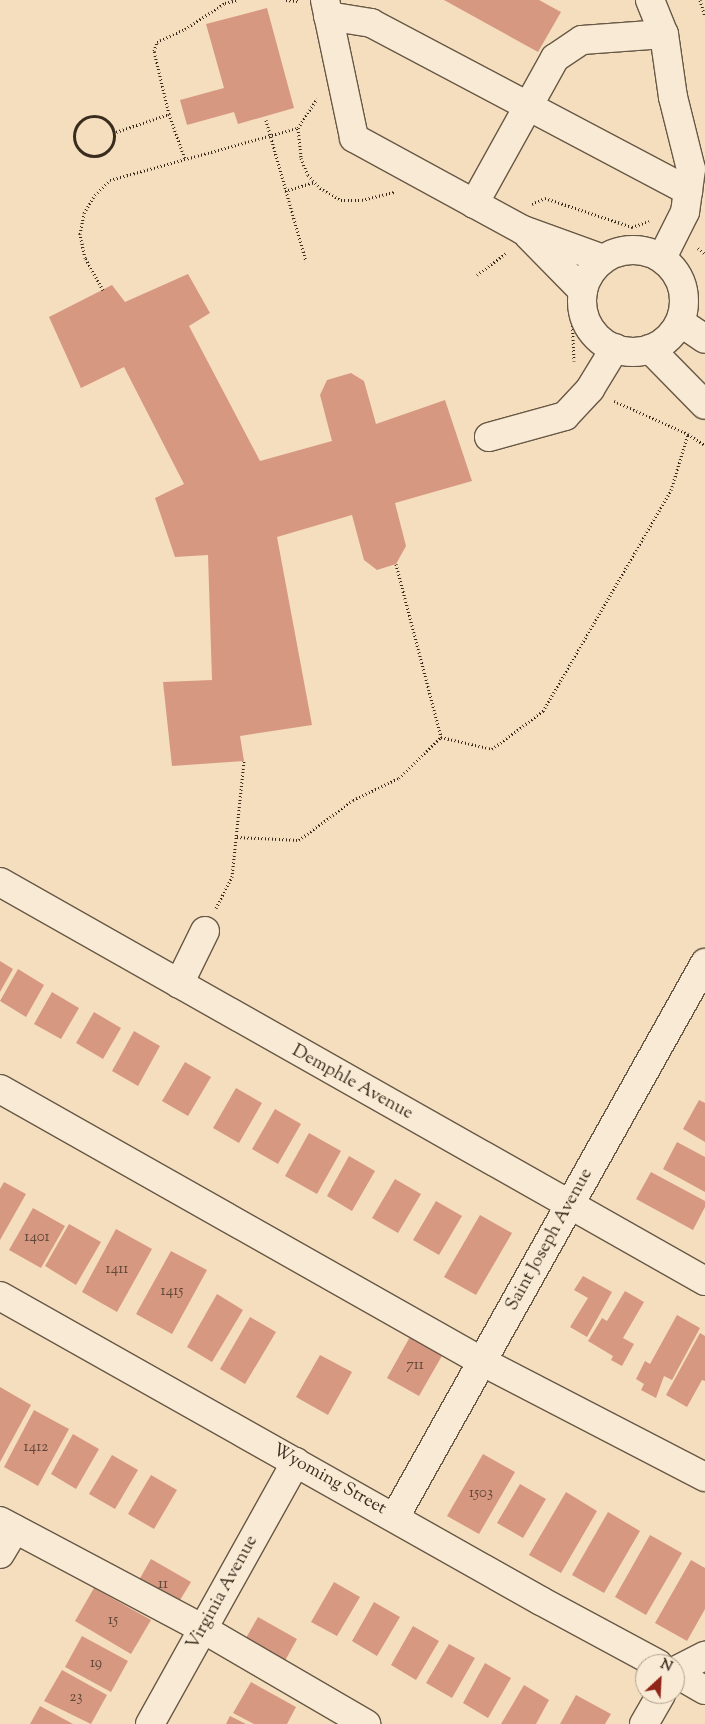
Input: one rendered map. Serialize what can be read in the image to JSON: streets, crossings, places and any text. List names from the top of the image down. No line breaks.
{"streets":{"street":["Demphle Avenue","Saint Joseph Avenue","Wyoming Street","Virginia Avenue"]},"crossings":[["Demphle Avenue","Saint Joseph Avenue"],["Saint Joseph Avenue","Wyoming Street"],["Wyoming Street","Virginia Avenue"]],"house_numbers":["1401","1411","1415","711","1412","1503","11","15","19","23"],"north":"top right"}
